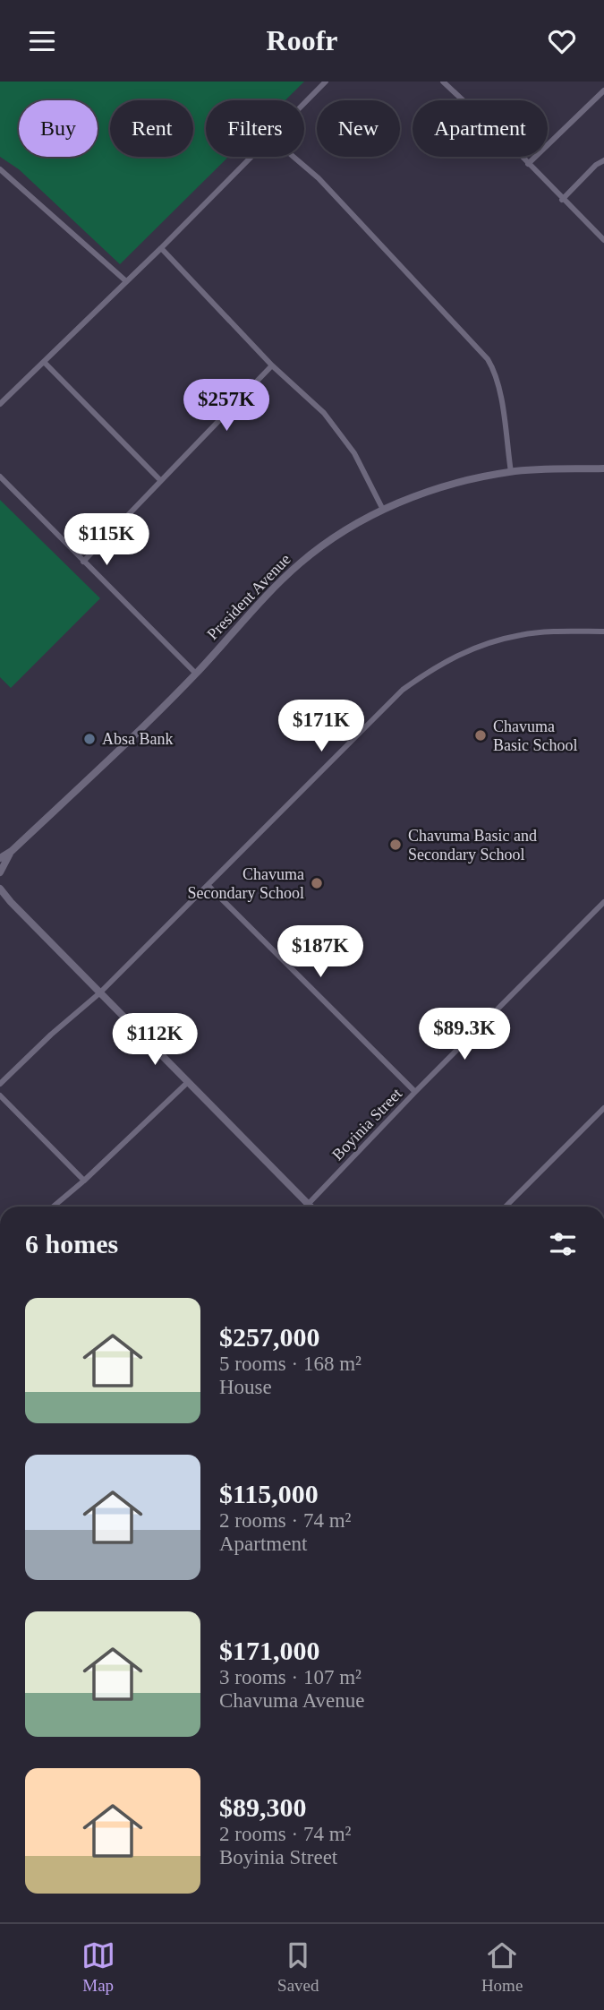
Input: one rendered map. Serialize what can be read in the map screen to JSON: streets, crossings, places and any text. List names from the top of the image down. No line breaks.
{"streets":{"street":["President Avenue","Boyinia Street"]},"places":["Chavuma Basic School","Absa Bank","Chavuma Basic and Secondary School","Chavuma Secondary School"],"page":{"header":"Roofr","chip":["Buy","Rent","Filters","New","Apartment"],"price":["$257K","$115K","$171K","$187K","$89.3K","$112K"],"heading":"6 homes","list":[{"name":"$257,000","note":"5 rooms · 168 m² · House"},{"name":"$115,000","note":"2 rooms · 74 m² · Apartment"},{"name":"$171,000","note":"3 rooms · 107 m² · Chavuma Avenue"},{"name":"$89,300","note":"2 rooms · 74 m² · Boyinia Street"}],"tabs":["Map","Saved","Home"]}}
